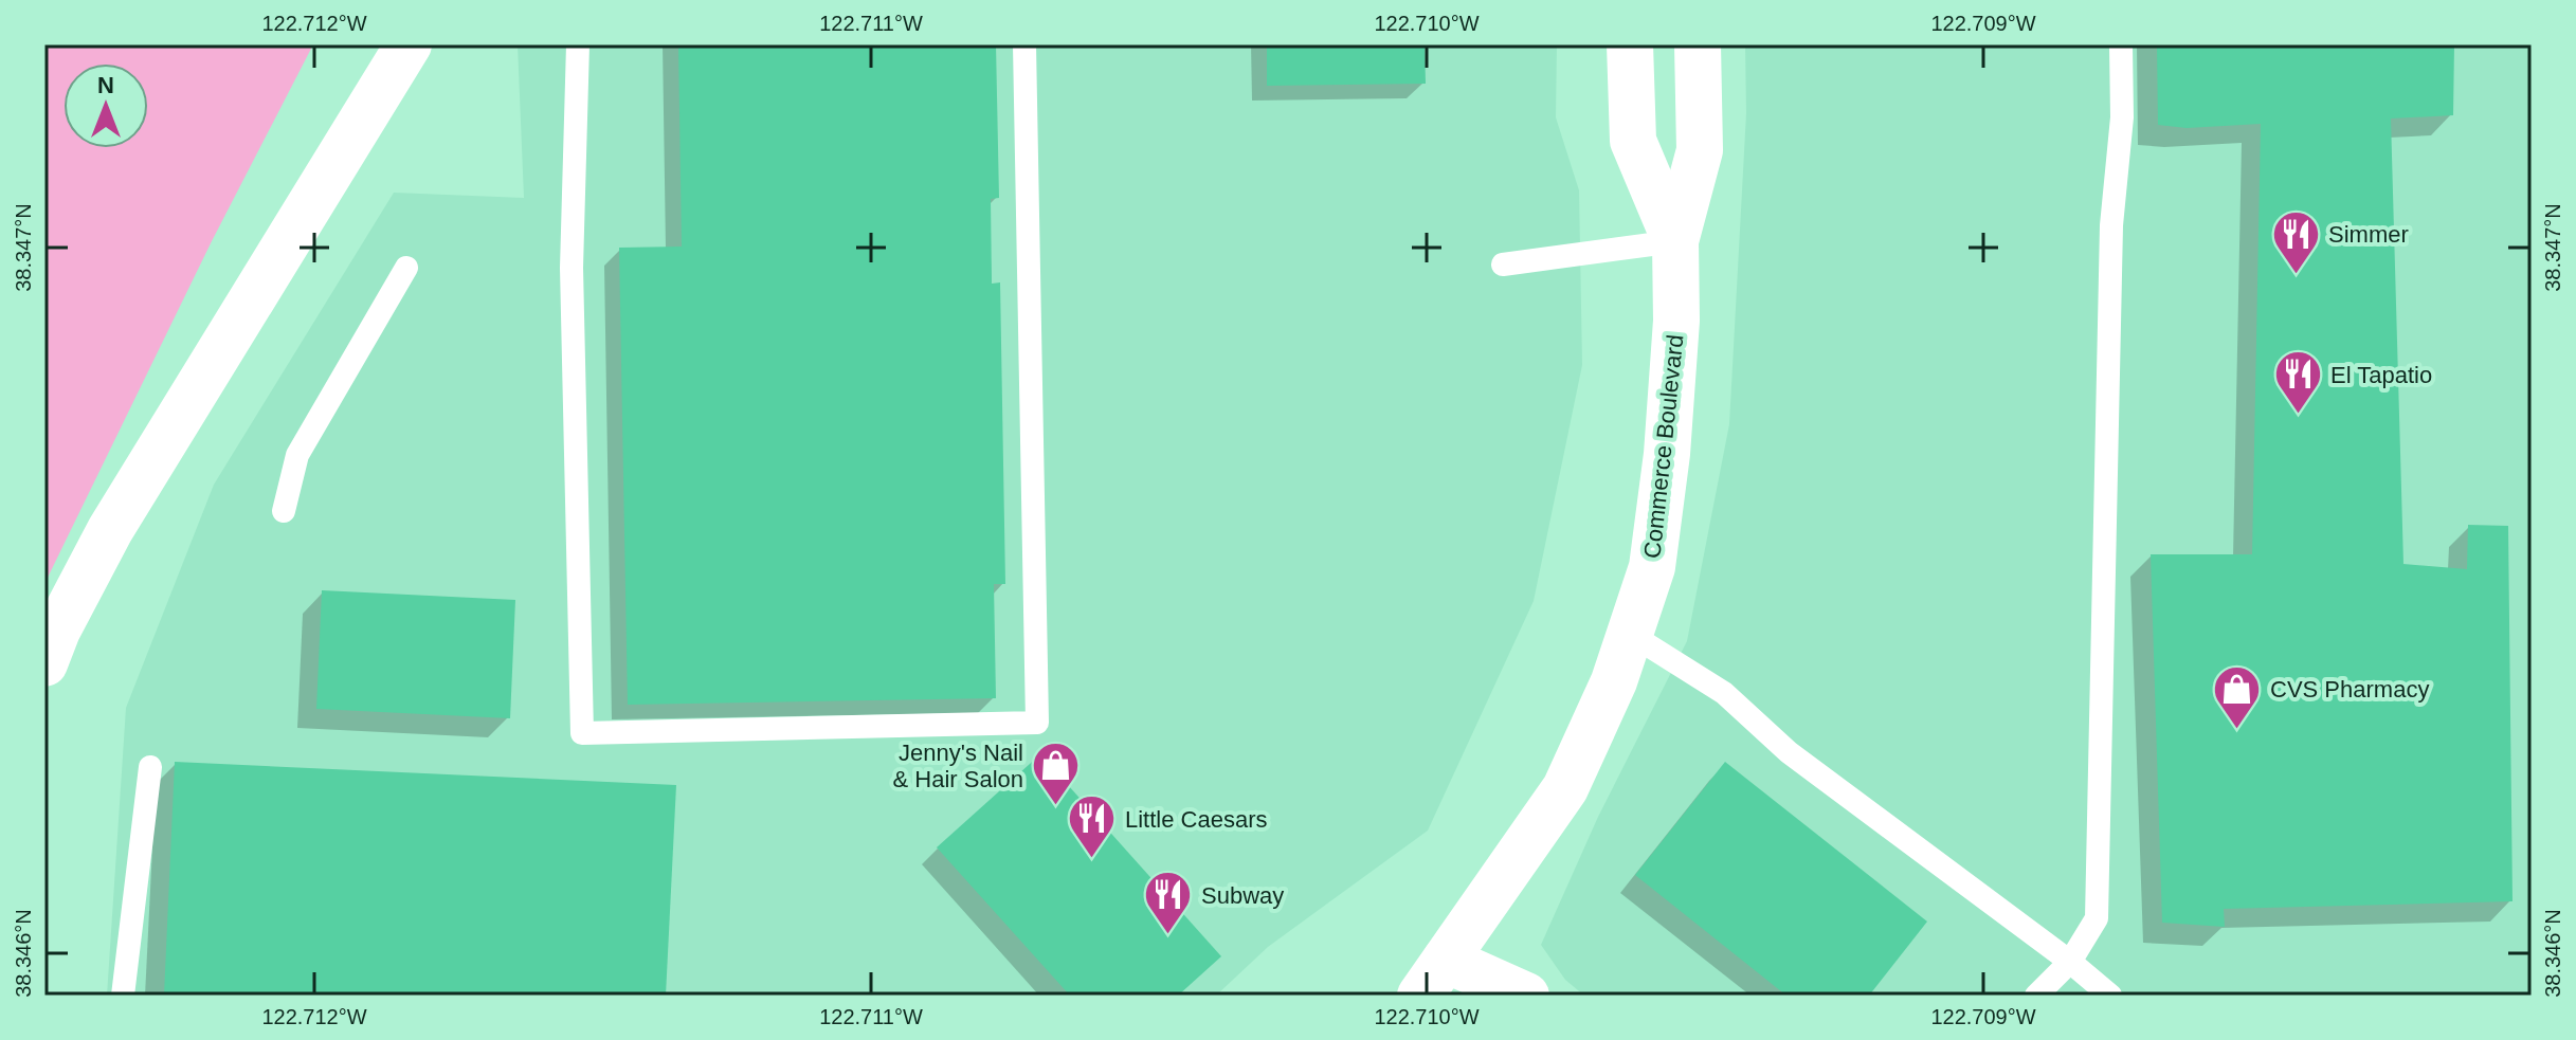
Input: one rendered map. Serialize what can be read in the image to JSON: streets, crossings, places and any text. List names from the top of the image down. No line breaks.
{"streets":{"main road":["Commerce Boulevard"]},"places":{"restaurant":["Simmer","El Tapatio","Little Caesars","Subway"],"shop":["CVS Pharmacy","Jenny's Nail & Hair Salon"]},"north":"top","coordinates":["122.712°W","122.711°W","122.710°W","122.709°W","38.347°N","38.346°N"]}
